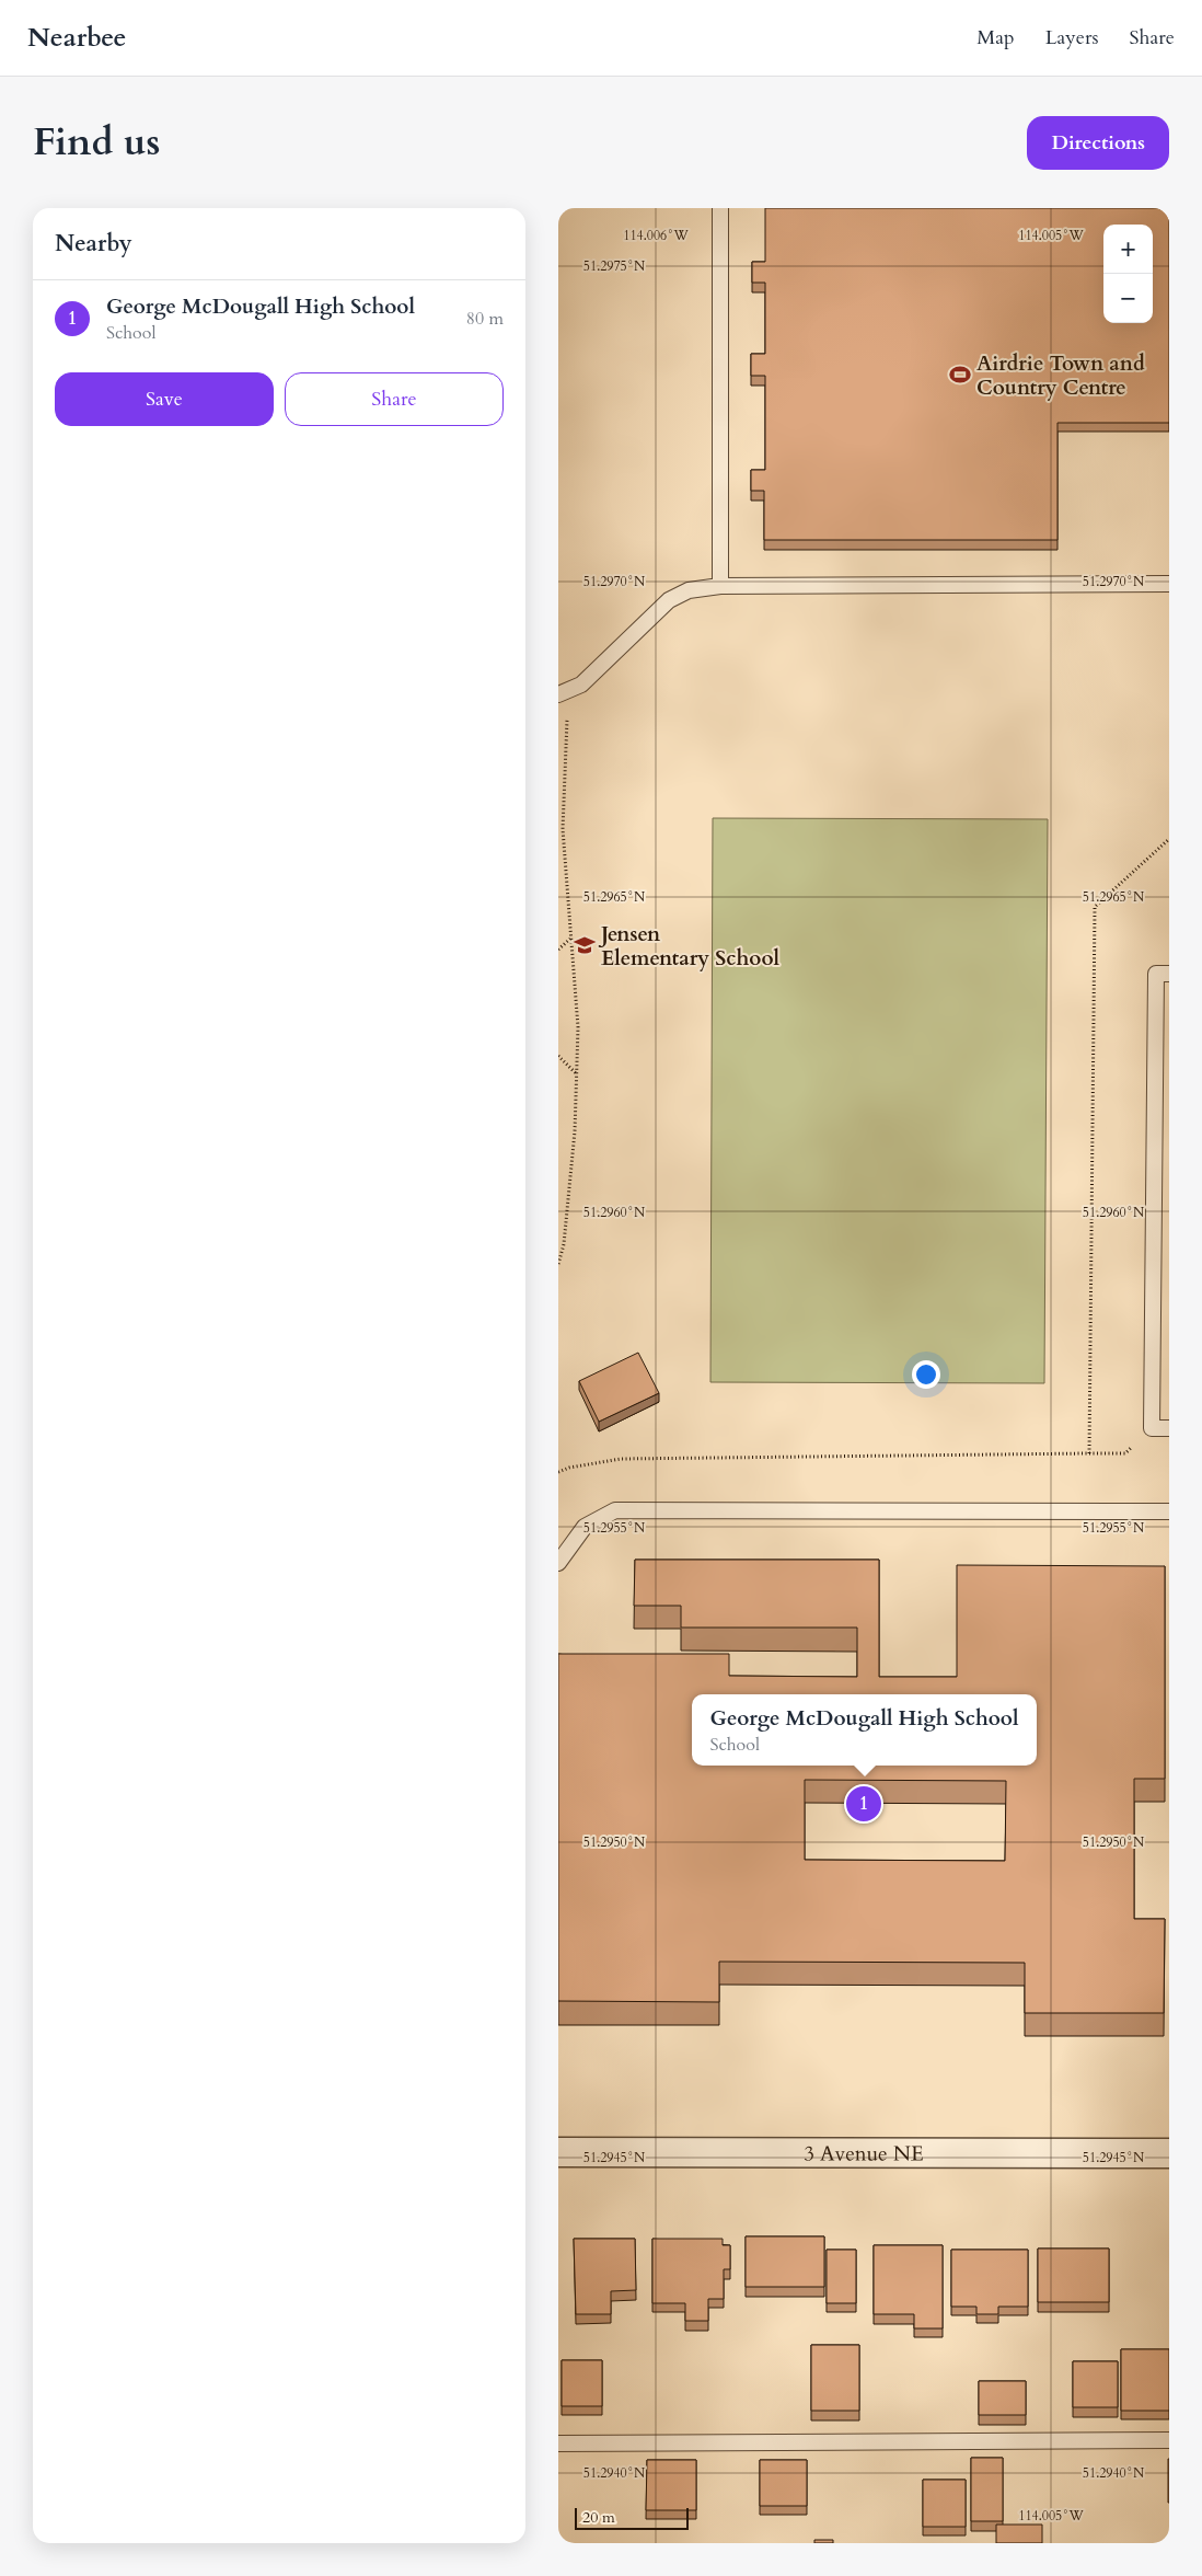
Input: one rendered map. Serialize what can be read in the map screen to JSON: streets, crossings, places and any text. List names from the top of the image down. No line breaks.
{"streets":{"street":["3 Avenue NE"]},"places":{"sports":["Airdrie Town and Country Centre"],"school or university":["Jensen Elementary School"]},"scale_bar":"20 m","page":{"header":"Nearbee","nav":["Map","Layers","Share"],"title":"Find us","buttons":["Directions",["Save","Share"]],"heading":"Nearby","map_buttons":["+","−"],"list":[{"mark":"1","name":"George McDougall High School","note":"School","value":"80 m"}],"popup":["George McDougall High School","School"],"pins":"1","scale":"20 m"},"coordinates":["114.006°W","114.005°W","51.2975°N","51.2970°N","51.2965°N","51.2960°N","51.2955°N","51.2950°N","51.2945°N","51.2940°N"]}
